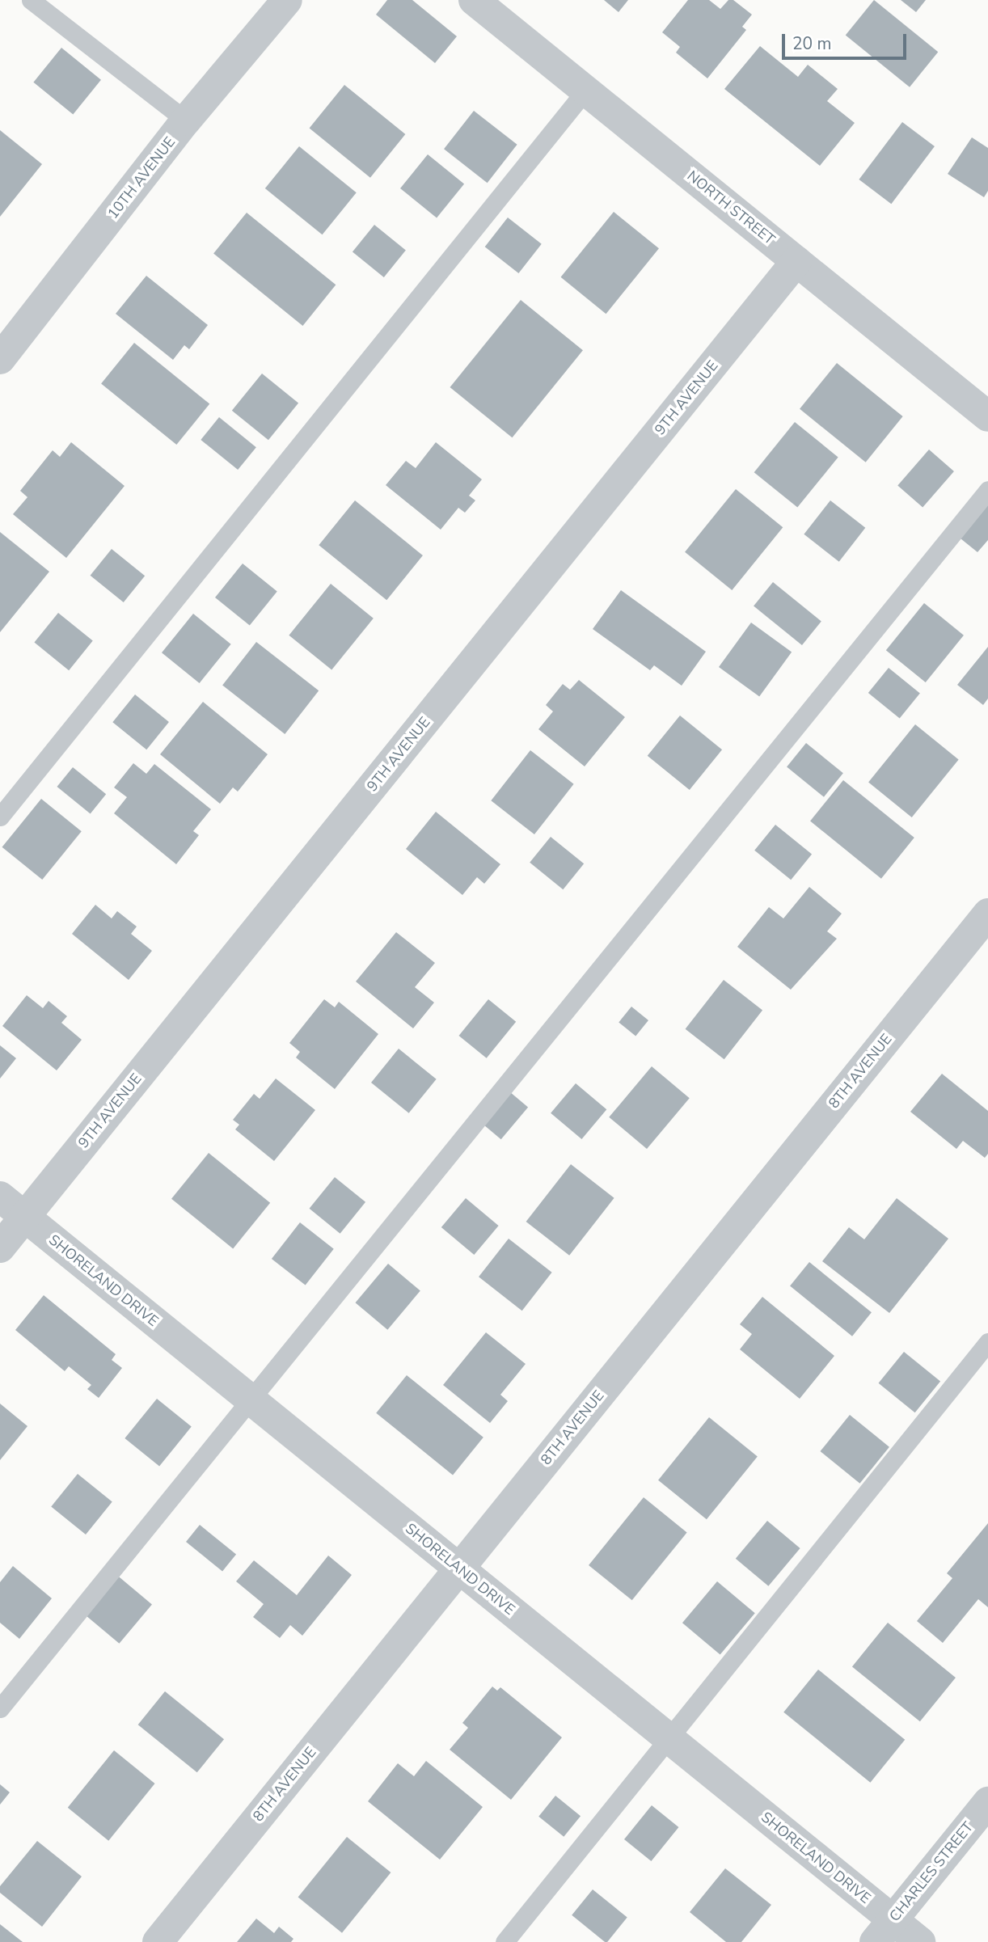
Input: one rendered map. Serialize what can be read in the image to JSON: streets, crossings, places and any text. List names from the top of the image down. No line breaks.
{"streets":{"street":["10TH AVENUE","NORTH STREET","9TH AVENUE","8TH AVENUE","SHORELAND DRIVE","CHARLES STREET"]},"crossings":[["NORTH STREET","9TH AVENUE"],["9TH AVENUE","SHORELAND DRIVE"],["8TH AVENUE","SHORELAND DRIVE"],["SHORELAND DRIVE","CHARLES STREET"]],"scale_bar":"20 m"}
